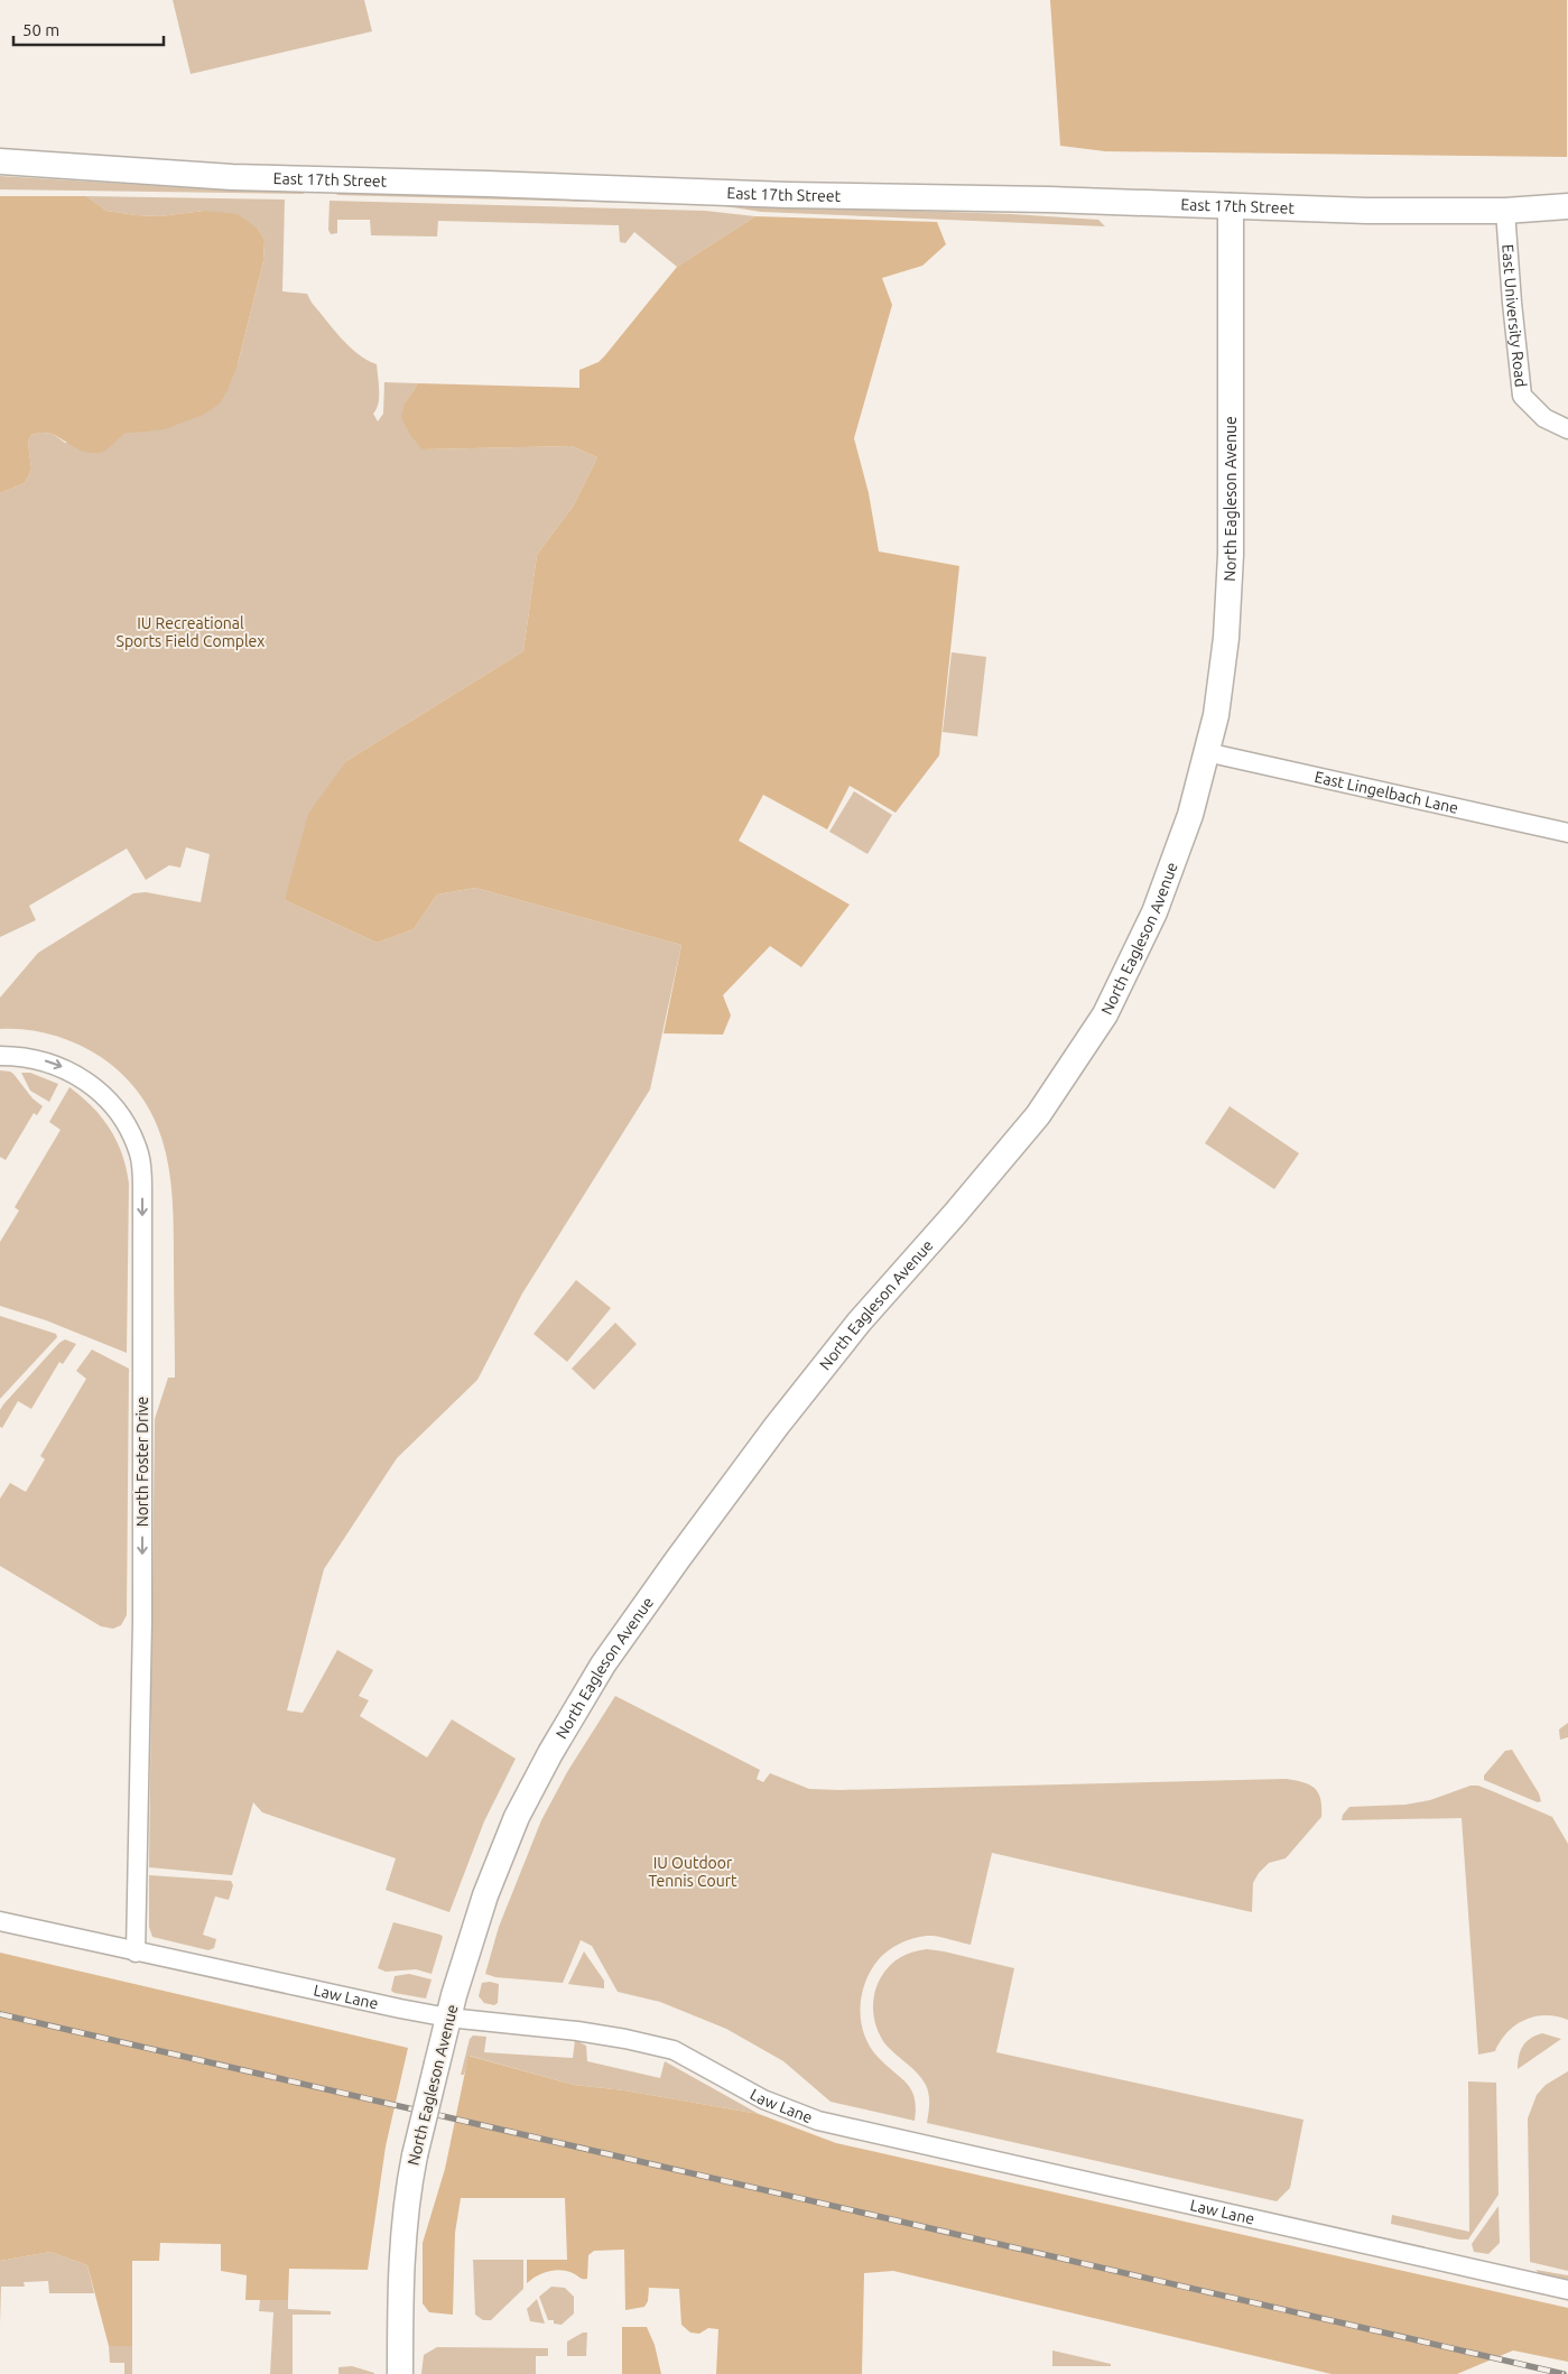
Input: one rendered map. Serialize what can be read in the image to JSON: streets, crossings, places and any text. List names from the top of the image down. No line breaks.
{"streets":{"street":["East 17th Street","East University Road","North Eagleson Avenue","East Lingelbach Lane","North Foster Drive","Law Lane"]},"crossings":[["East 17th Street","East University Road"],["East 17th Street","North Eagleson Avenue"],["North Eagleson Avenue","East Lingelbach Lane"],["North Eagleson Avenue","Law Lane"],["North Foster Drive","Law Lane"]],"one_way":["North Foster Drive"],"parks":["IU Recreational Sports Field Complex","IU Outdoor Tennis Court"],"scale_bar":"50 m"}
